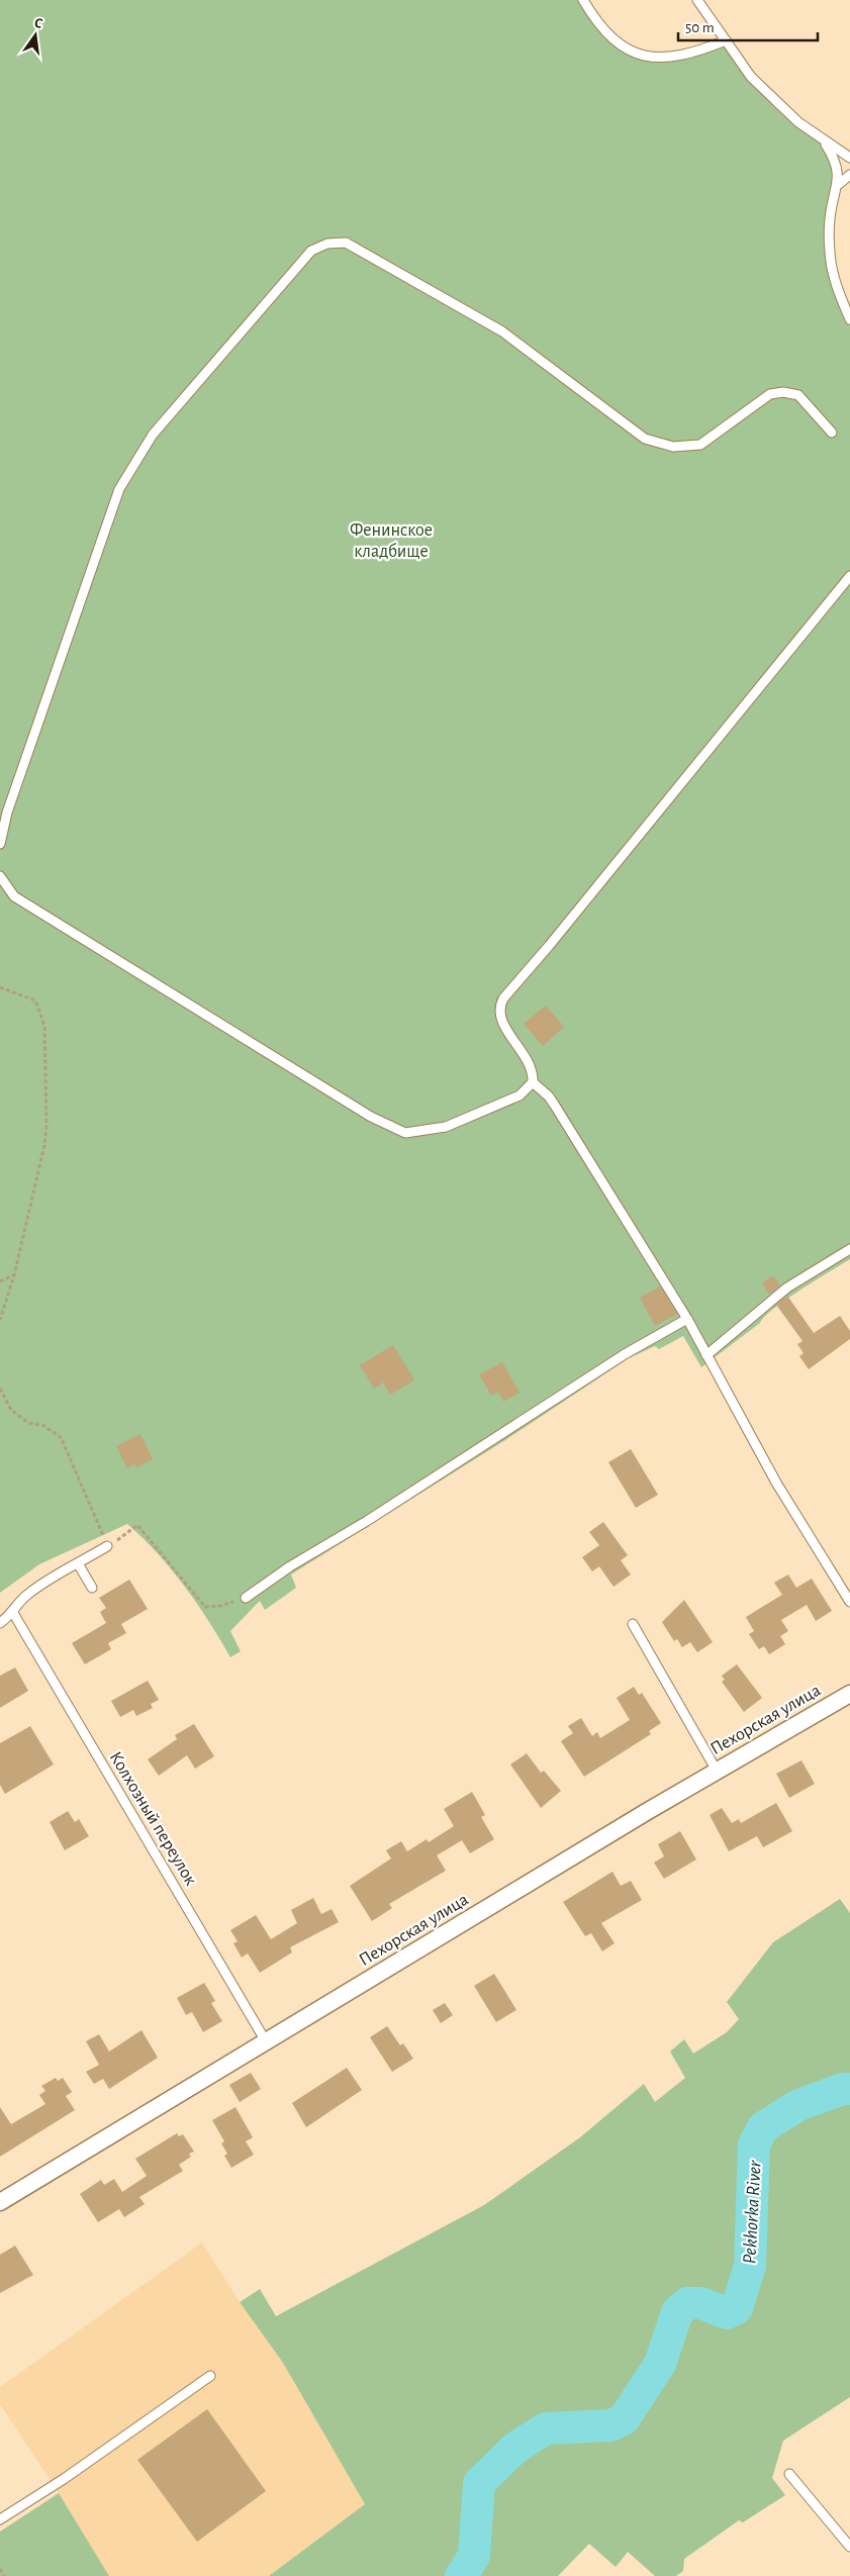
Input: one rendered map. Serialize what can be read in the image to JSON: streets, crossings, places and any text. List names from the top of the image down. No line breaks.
{"streets":{"street":["Пехорская улица"],"lane":["Колхозный переулок"]},"crossings":[["Пехорская улица","Колхозный переулок"]],"water":["Pekhorka River"],"parks":["Фенинское кладбище"],"scale_bar":"50 m","north":"top"}
